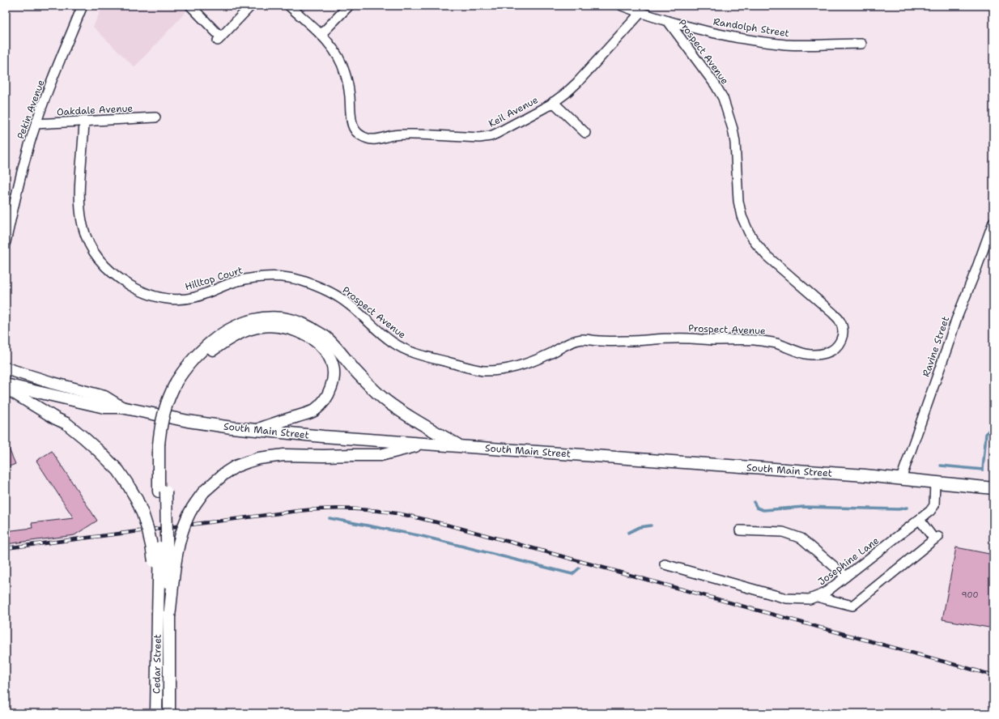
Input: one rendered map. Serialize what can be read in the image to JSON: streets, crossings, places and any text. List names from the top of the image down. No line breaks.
{"streets":{"main road":["South Main Street","Cedar Street"],"street":["Randolph Street","Prospect Avenue","Pekin Avenue","Oakdale Avenue","Keil Avenue","Hilltop Court","Ravine Street","Josephine Lane"]},"crossings":[["Randolph Street","Prospect Avenue"],["Randolph Street","Keil Avenue"],["Prospect Avenue","Hilltop Court"],["Pekin Avenue","Oakdale Avenue"],["Oakdale Avenue","Hilltop Court"],["Ravine Street","South Main Street"],["South Main Street","Josephine Lane"]],"house_numbers":["900"]}
